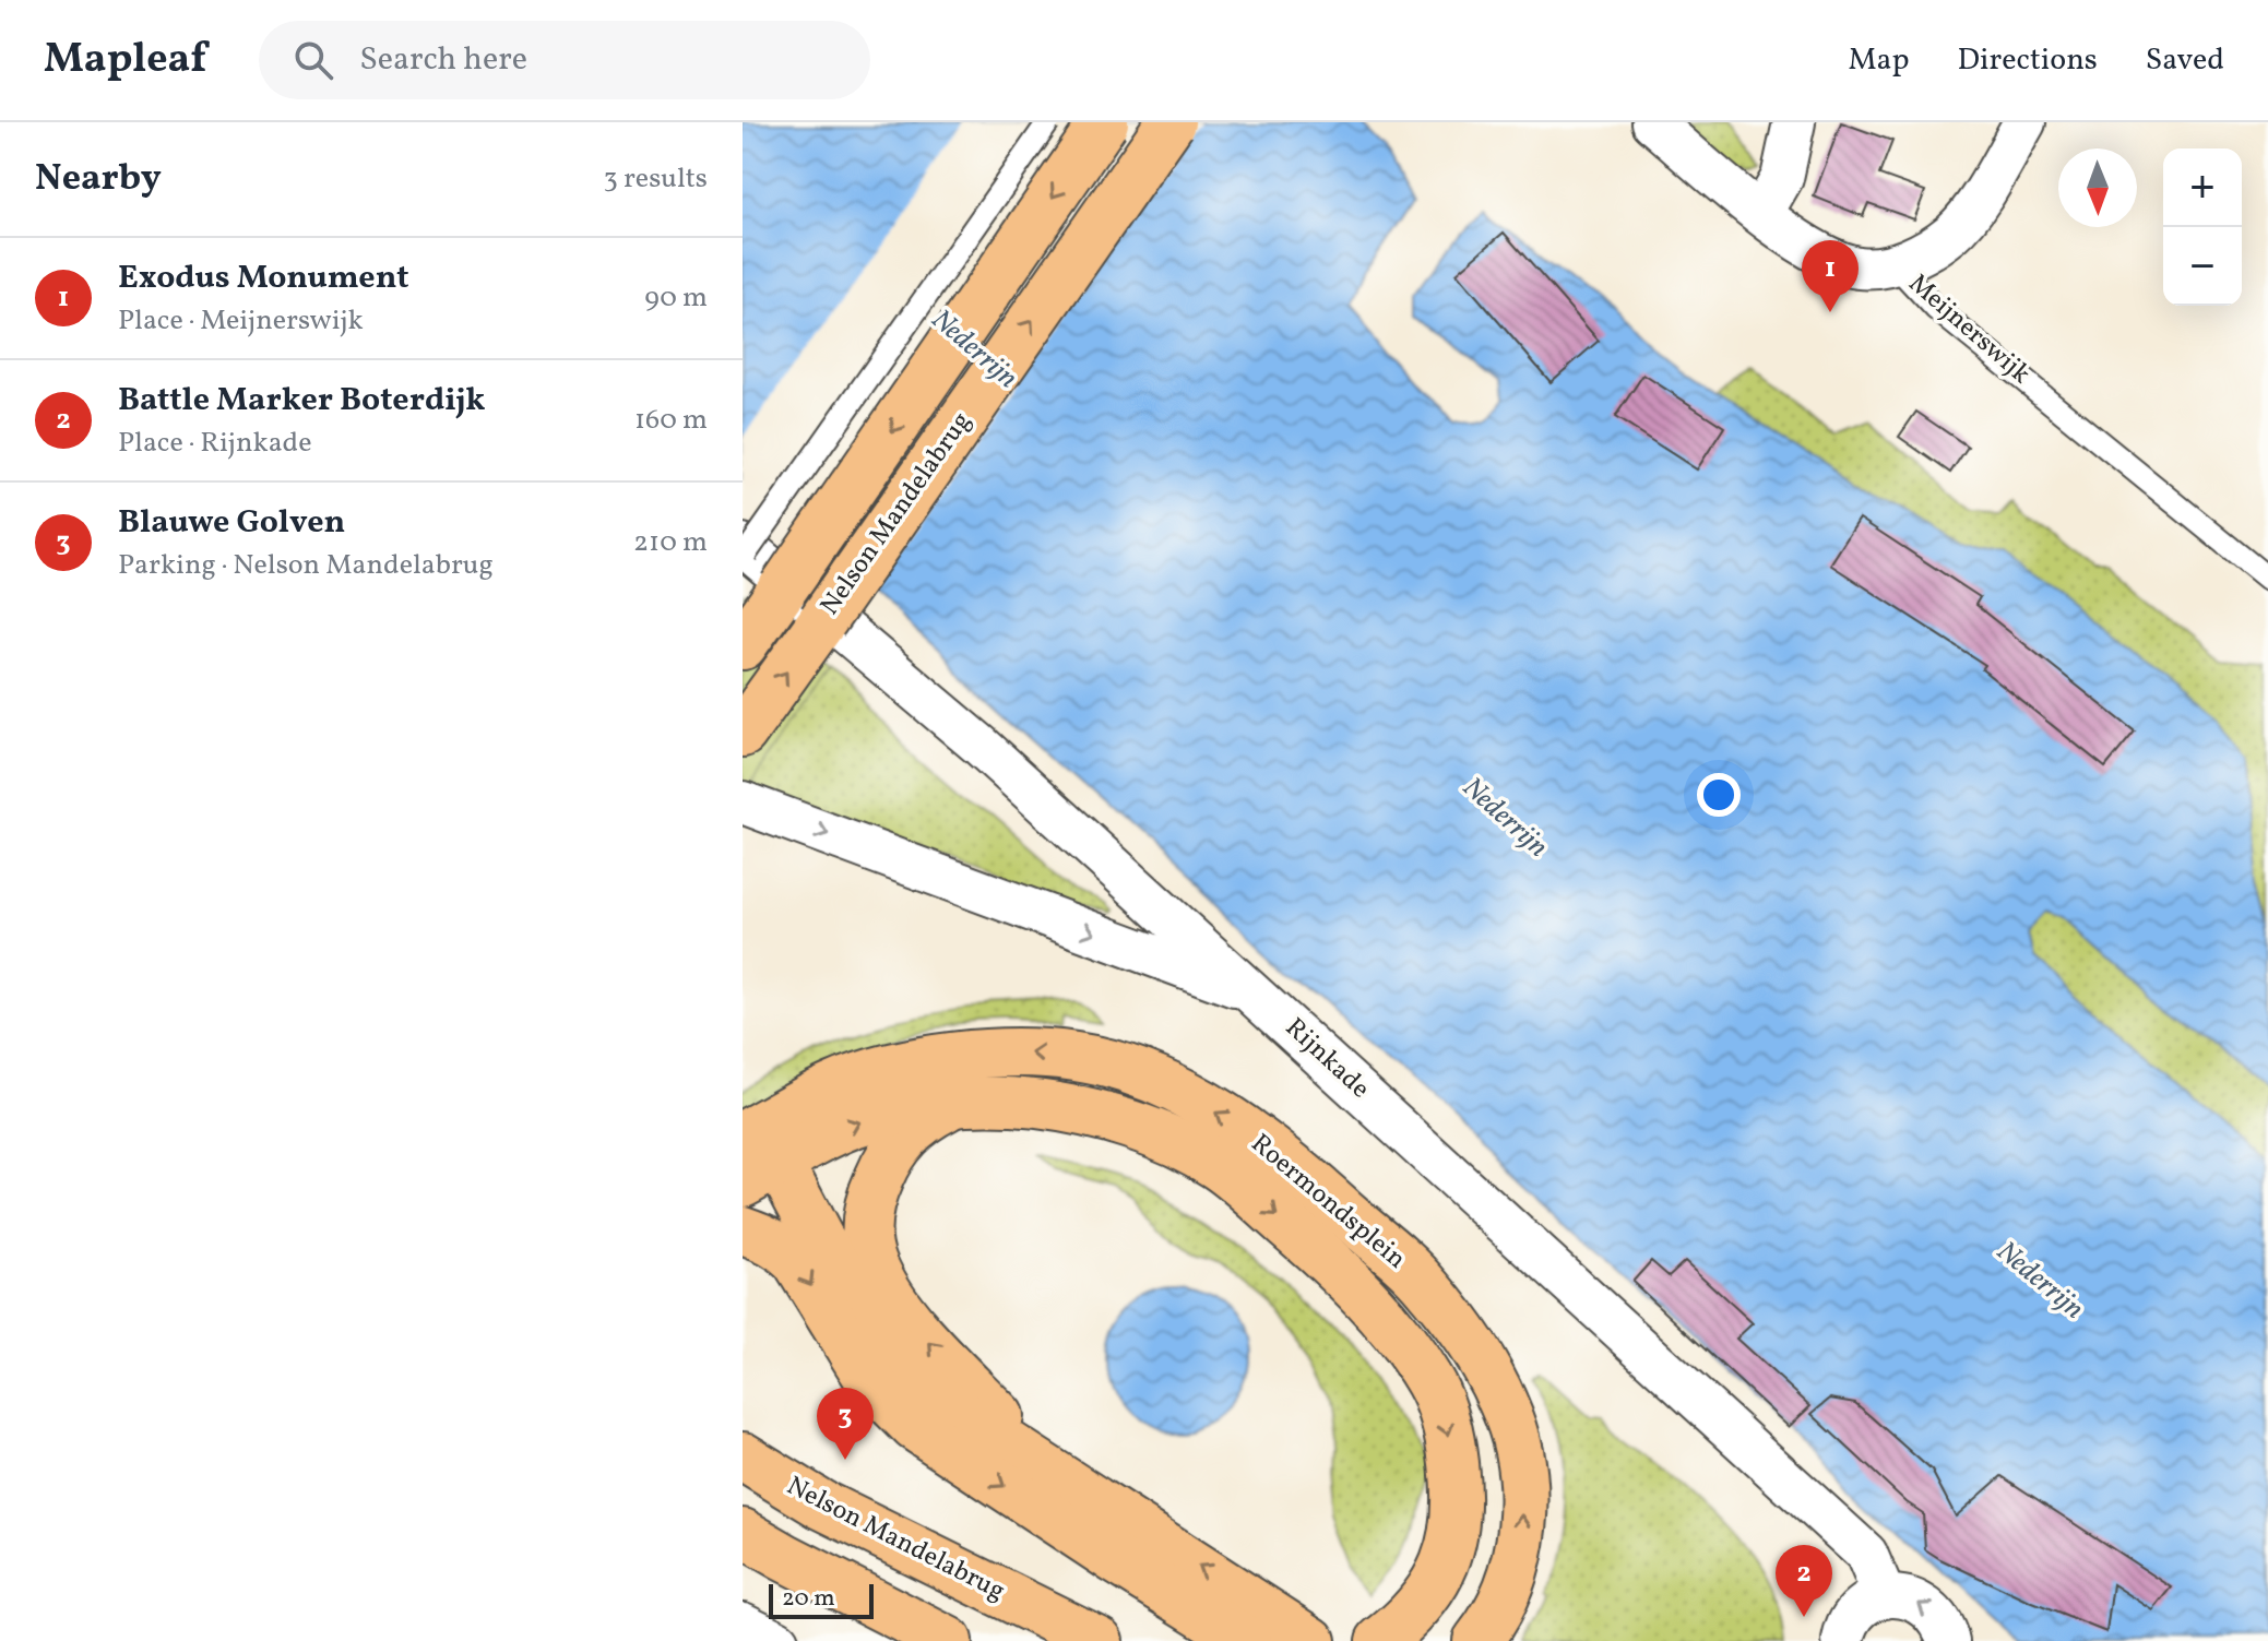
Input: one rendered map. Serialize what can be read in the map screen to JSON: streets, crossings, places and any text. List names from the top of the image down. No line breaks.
{"streets":{"main road":["Nelson Mandelabrug","Roermondsplein"],"street":["Meijnerswijk","Rijnkade"]},"water":["Nederrijn"],"scale_bar":"20 m","north":"bottom","page":{"header":"Mapleaf","search":"Search here","nav":["Map","Directions","Saved"],"heading":["Nearby","3 results"],"map_buttons":["+","−"],"list":[{"mark":"1","name":"Exodus Monument","note":"Place · Meijnerswijk","value":"90 m"},{"mark":"2","name":"Battle Marker Boterdijk","note":"Place · Rijnkade","value":"160 m"},{"mark":"3","name":"Blauwe Golven","note":"Parking · Nelson Mandelabrug","value":"210 m"}],"pins":["1","3","2"],"scale":"20 m"}}
